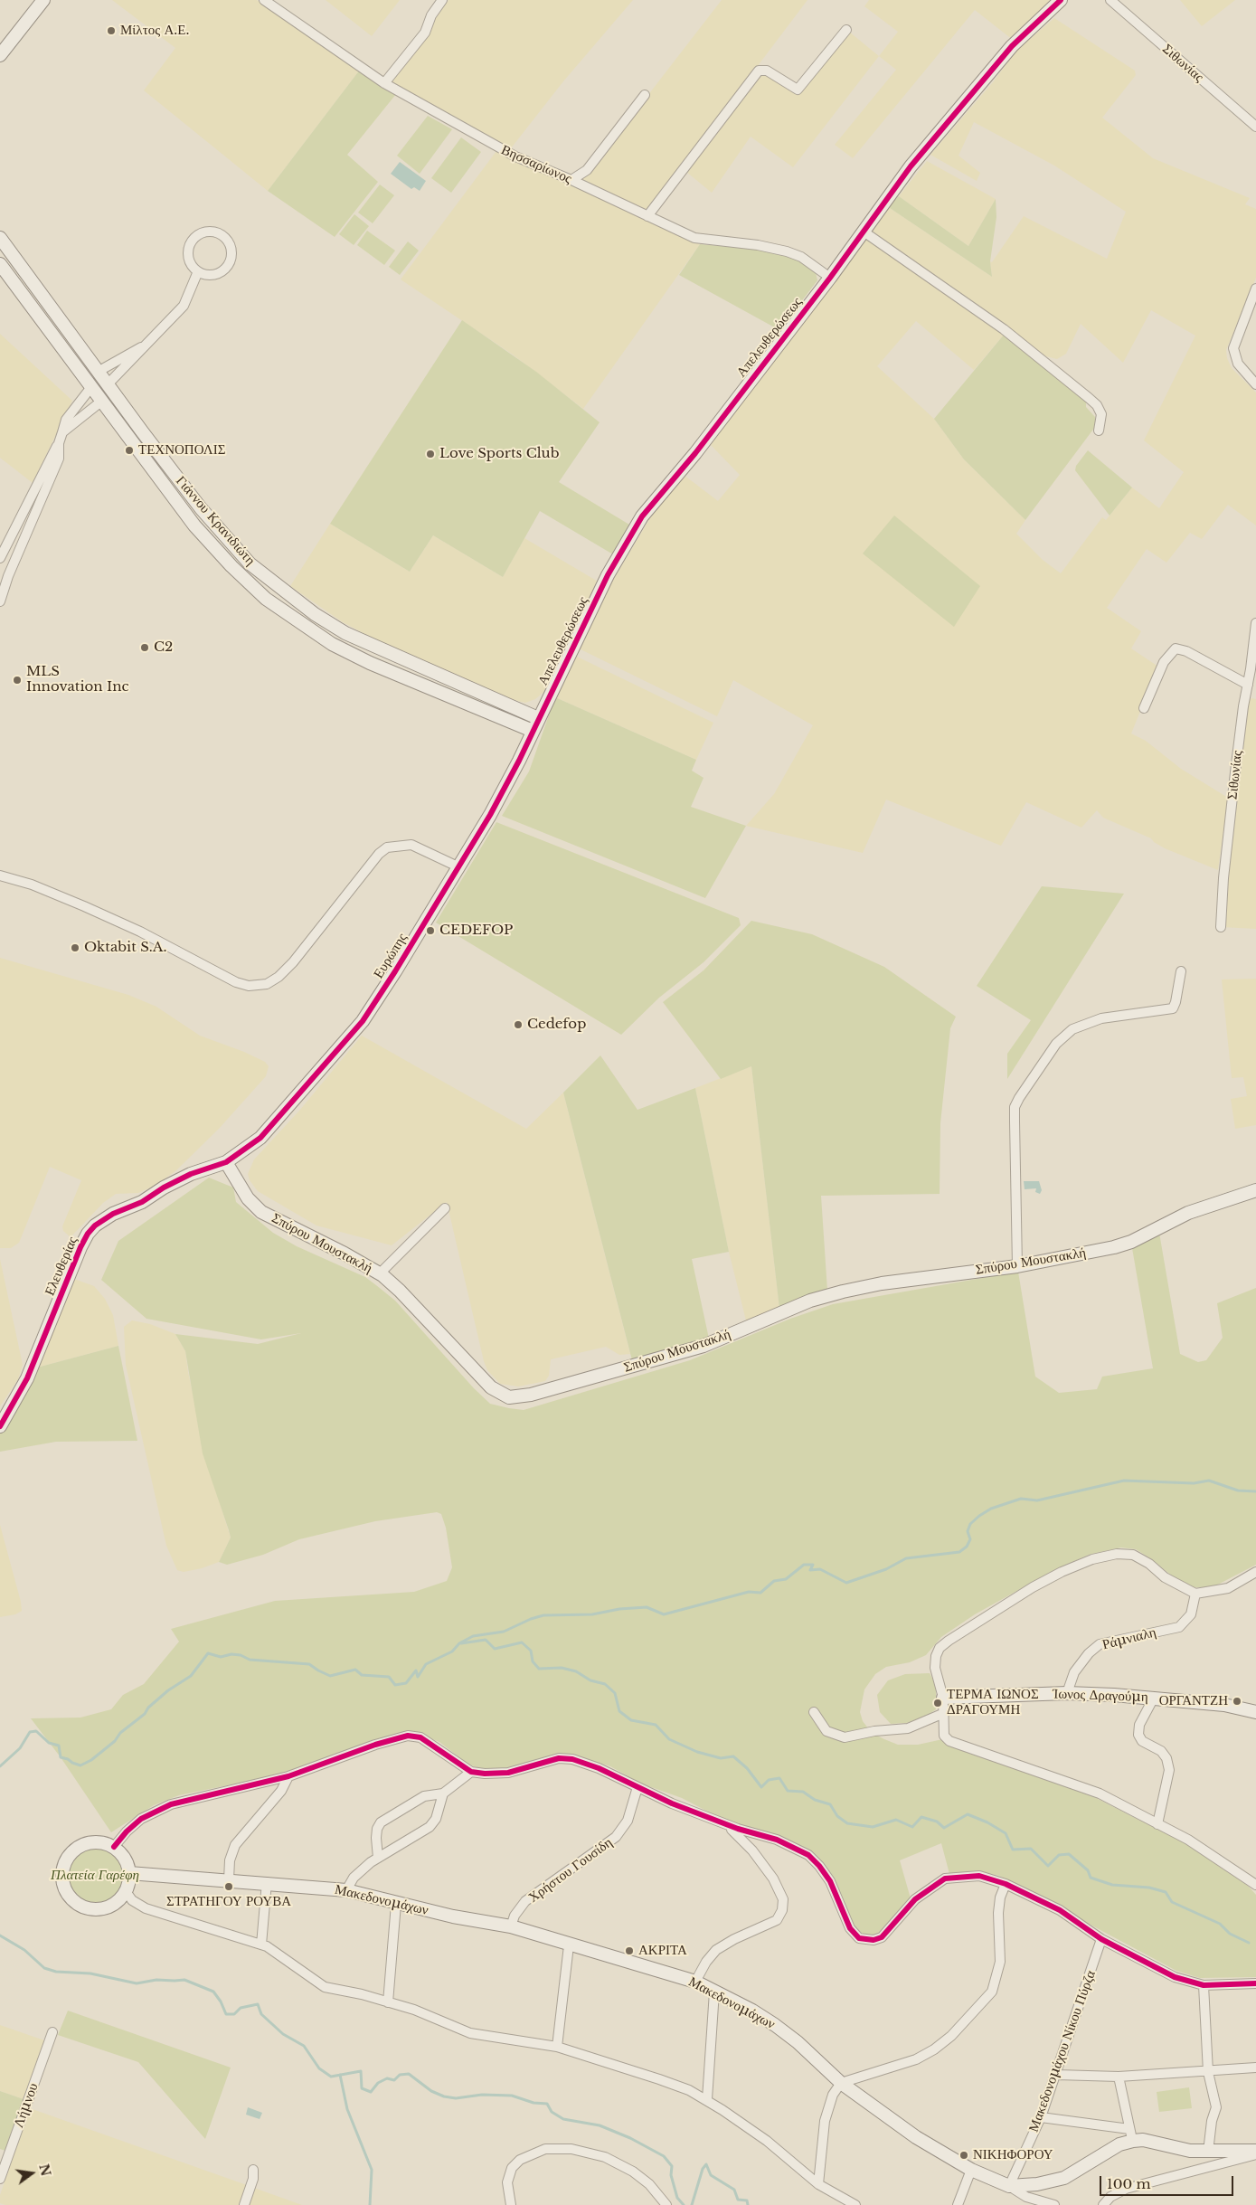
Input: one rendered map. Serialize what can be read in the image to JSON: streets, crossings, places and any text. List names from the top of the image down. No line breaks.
{"streets":{"street":["Σιθωνίας","Βησσαρίωνος","Απελευθερώσεως","Γιάννου Κρανιδιώτη","Ευρώπης","Σπύρου Μουστακλή","Ελευθερίας","Ράμνιαλη","Ίωνος Δραγούμη","Χρήστου Γουσίδη","Μακεδονομάχων","Μακεδονομάχου Νίκου Πύρζα","Λήμνου"]},"crossings":[["Βησσαρίωνος","Απελευθερώσεως"],["Απελευθερώσεως","Γιάννου Κρανιδιώτη"],["Απελευθερώσεως","Ευρώπης"],["Γιάννου Κρανιδιώτη","Ευρώπης"],["Ευρώπης","Σπύρου Μουστακλή"],["Ευρώπης","Ελευθερίας"],["Σπύρου Μουστακλή","Ελευθερίας"],["Ράμνιαλη","Ίωνος Δραγούμη"],["Χρήστου Γουσίδη","Μακεδονομάχων"],["Μακεδονομάχων","Μακεδονομάχου Νίκου Πύρζα"]],"parks":["Πλατεία Γαρέφη"],"places":["Μίλτος Α.Ε.","ΤΕΧΝΟΠΟΛΙΣ","Love Sports Club","C2","MLS Innovation Inc","CEDEFOP","Oktabit S.A.","Cedefop","ΟΡΓΑΝΤΖΗ","ΤΕΡΜΑ ΙΩΝΟΣ ΔΡΑΓΟΥΜΗ","ΣΤΡΑΤΗΓΟΥ ΡΟΥΒΑ","ΑΚΡΙΤΑ","ΝΙΚΗΦΟΡΟΥ"],"scale_bar":"100 m","north":"right"}
